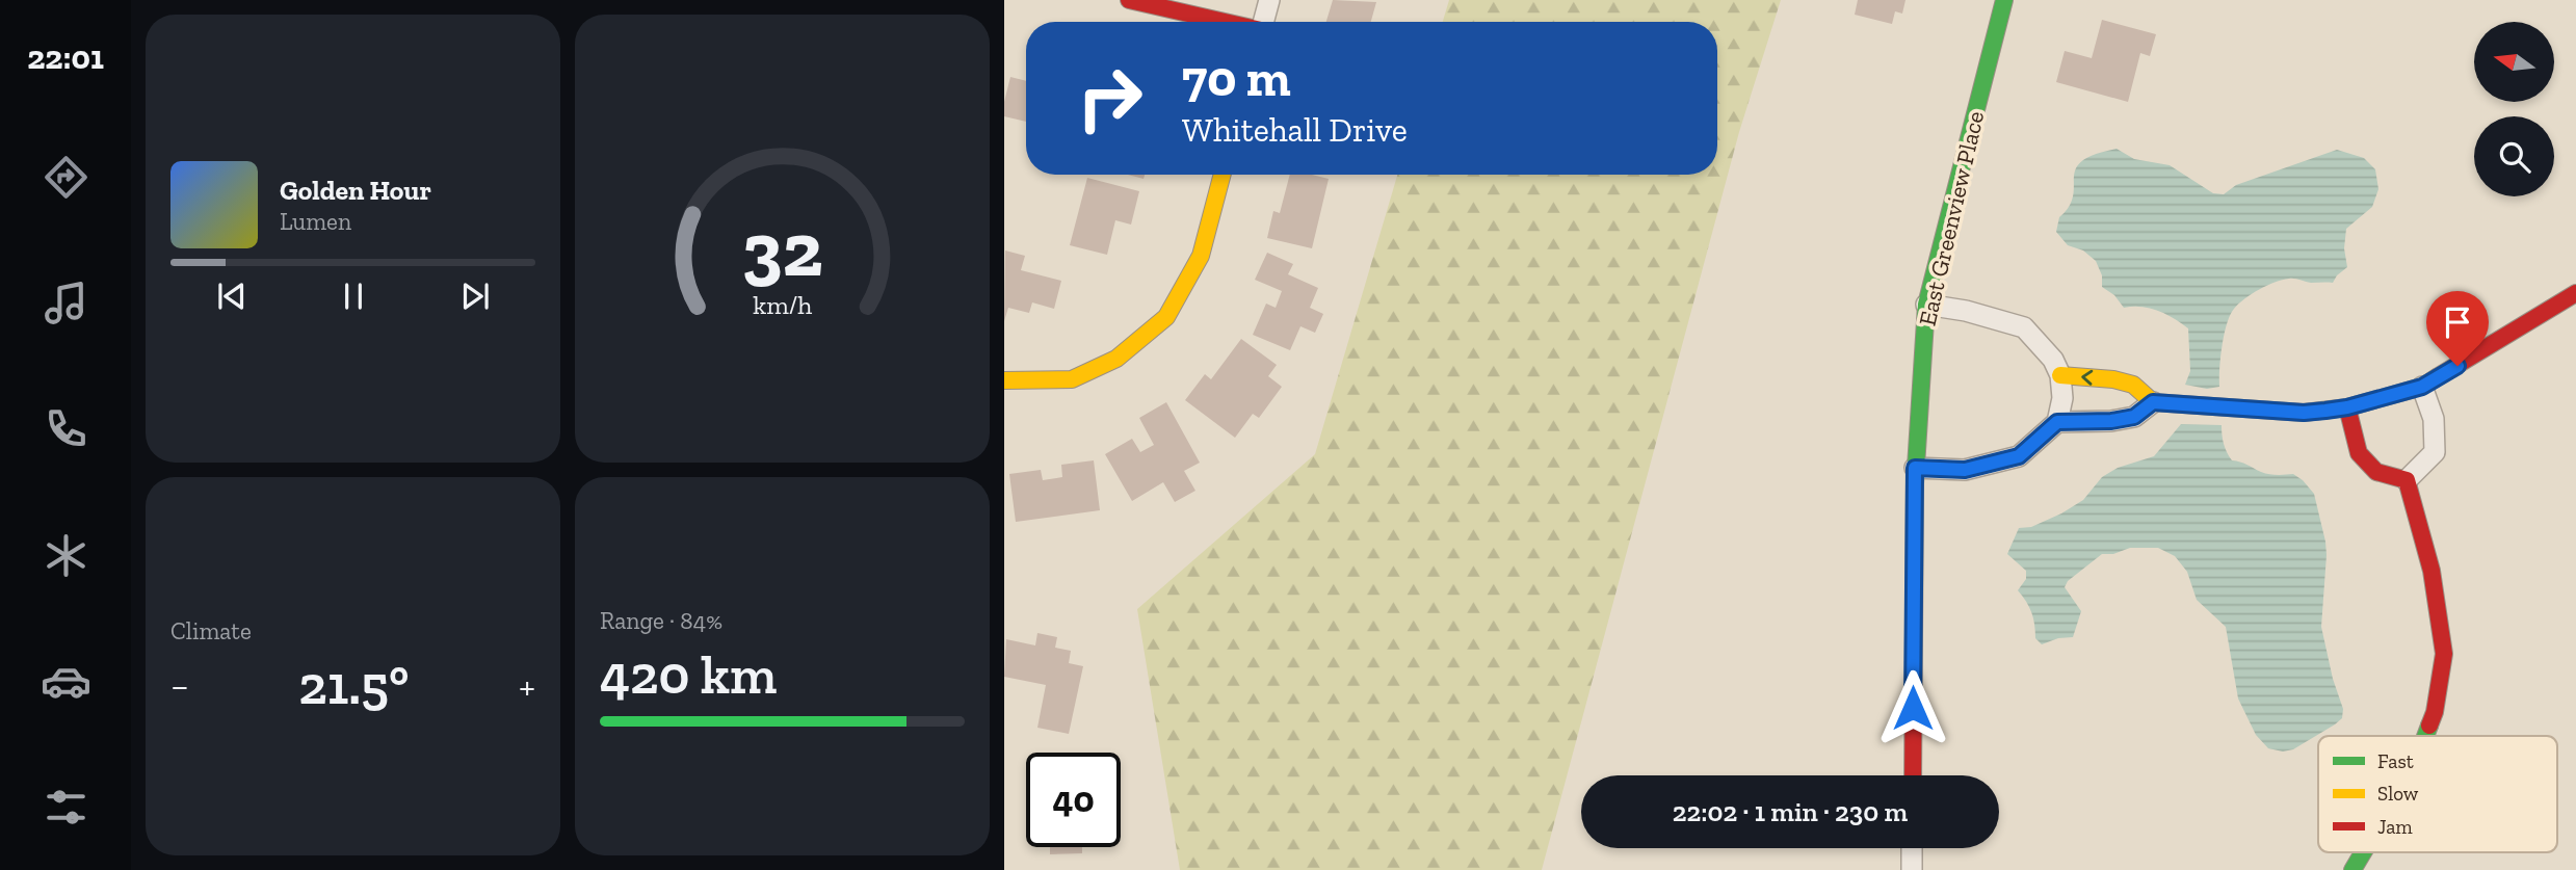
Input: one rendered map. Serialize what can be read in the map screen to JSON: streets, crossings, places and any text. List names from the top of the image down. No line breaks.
{"streets":{"street":["East Greenview Place"]},"legend":["Fast","Slow","Jam"],"north":"left","page":{"tabs":"22:01","turn":["70 m","Whitehall Drive"],"song":["Golden Hour","Lumen"],"tile":["Climate",["Range · 84%","420 km"]],"heat":["−","21.5°","+"],"limit":"40","trip":"22:02 · 1 min · 230 m","gauge":["32","km/h"]}}
